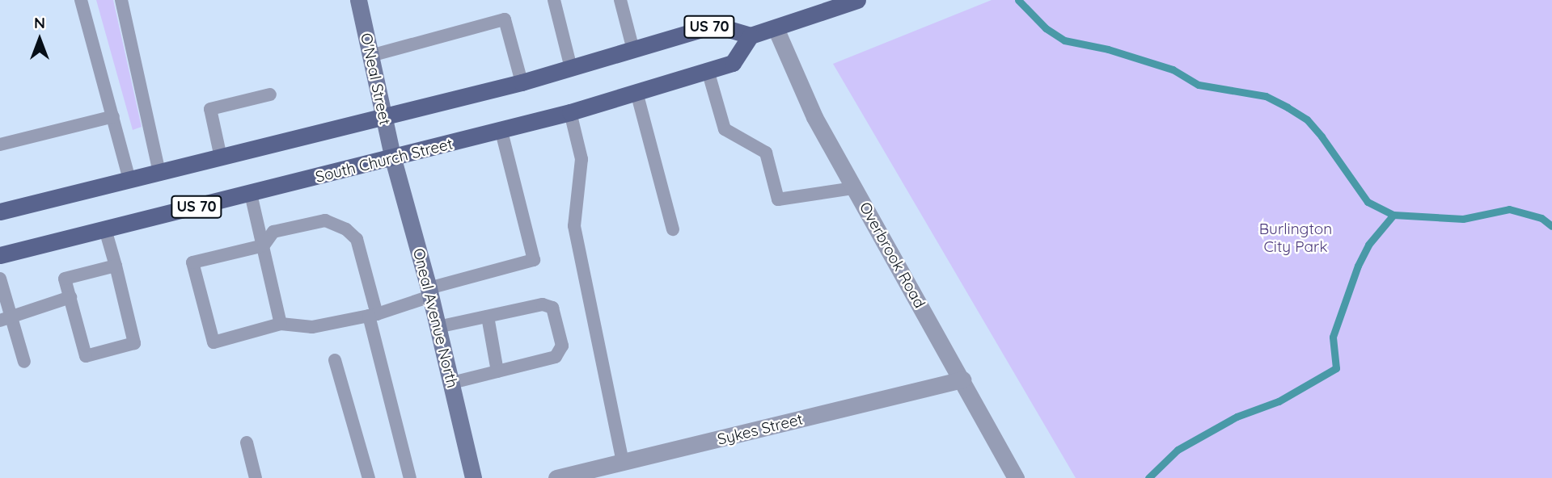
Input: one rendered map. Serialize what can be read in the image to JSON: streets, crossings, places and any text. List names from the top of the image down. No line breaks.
{"streets":{"main road":["US 70","O'Neal Street","South Church Street","Oneal Avenue North"],"street":["Overbrook Road","Sykes Street"]},"crossings":[["US 70","O'Neal Street"],["US 70","South Church Street"],["US 70","Overbrook Road"],["O'Neal Street","South Church Street"],["O'Neal Street","Oneal Avenue North"],["South Church Street","Oneal Avenue North"],["Overbrook Road","Sykes Street"]],"parks":["Burlington City Park"],"north":"top"}
